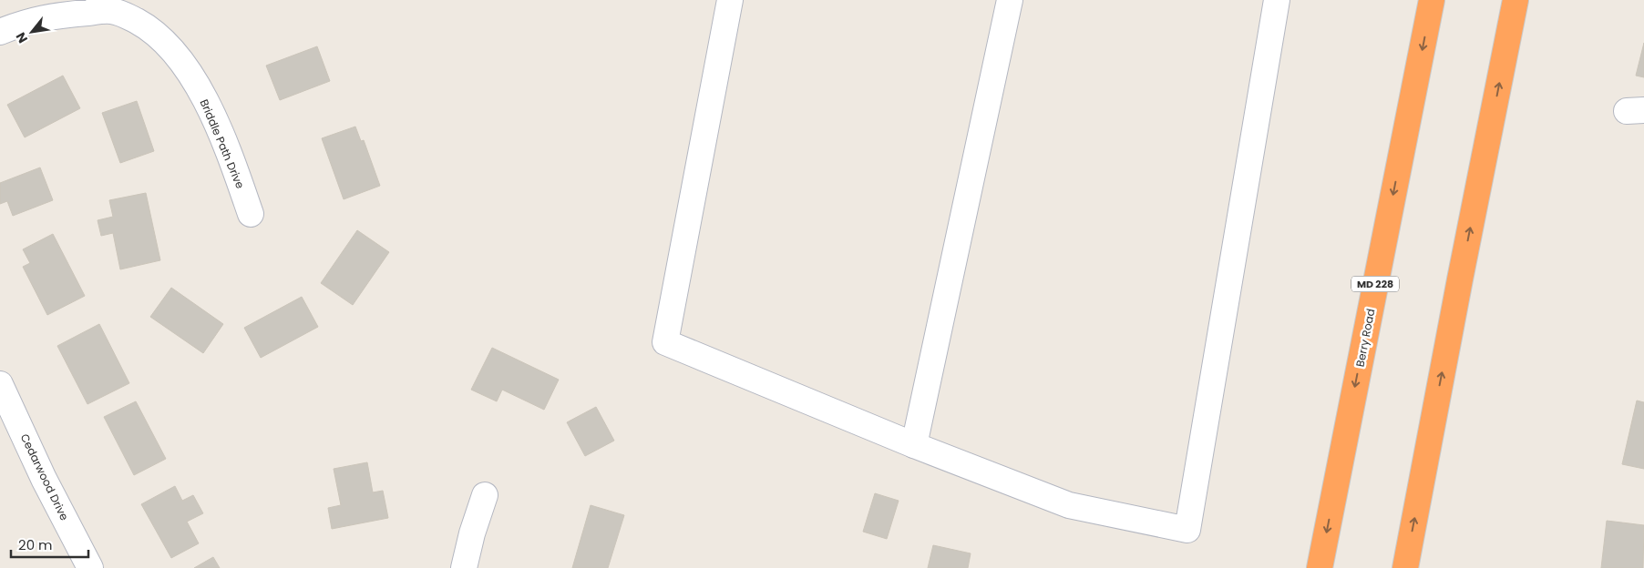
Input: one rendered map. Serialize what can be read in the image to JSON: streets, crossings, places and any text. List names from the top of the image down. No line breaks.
{"streets":{"highway":["MD 228","Berry Road"],"street":["Briddle Path Drive","Cedarwood Drive"]},"scale_bar":"20 m","north":"bottom left"}
